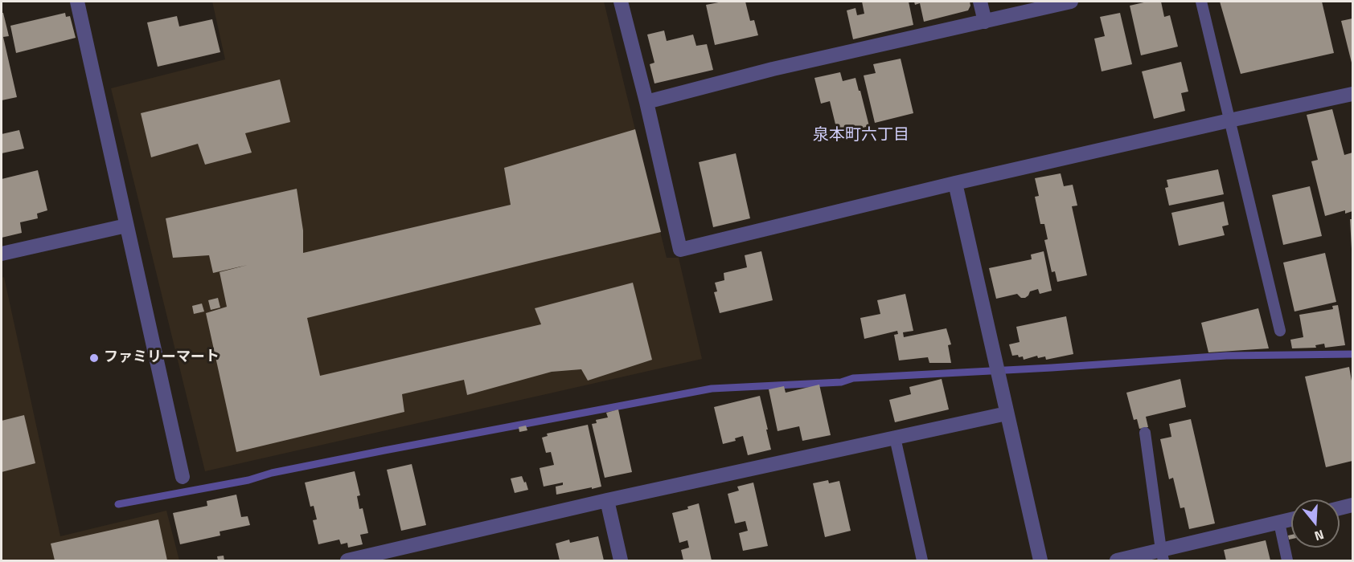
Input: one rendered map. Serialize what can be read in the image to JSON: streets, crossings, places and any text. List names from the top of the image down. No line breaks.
{"districts":["泉本町六丁目"],"places":["ファミリーマート"],"north":"bottom"}
